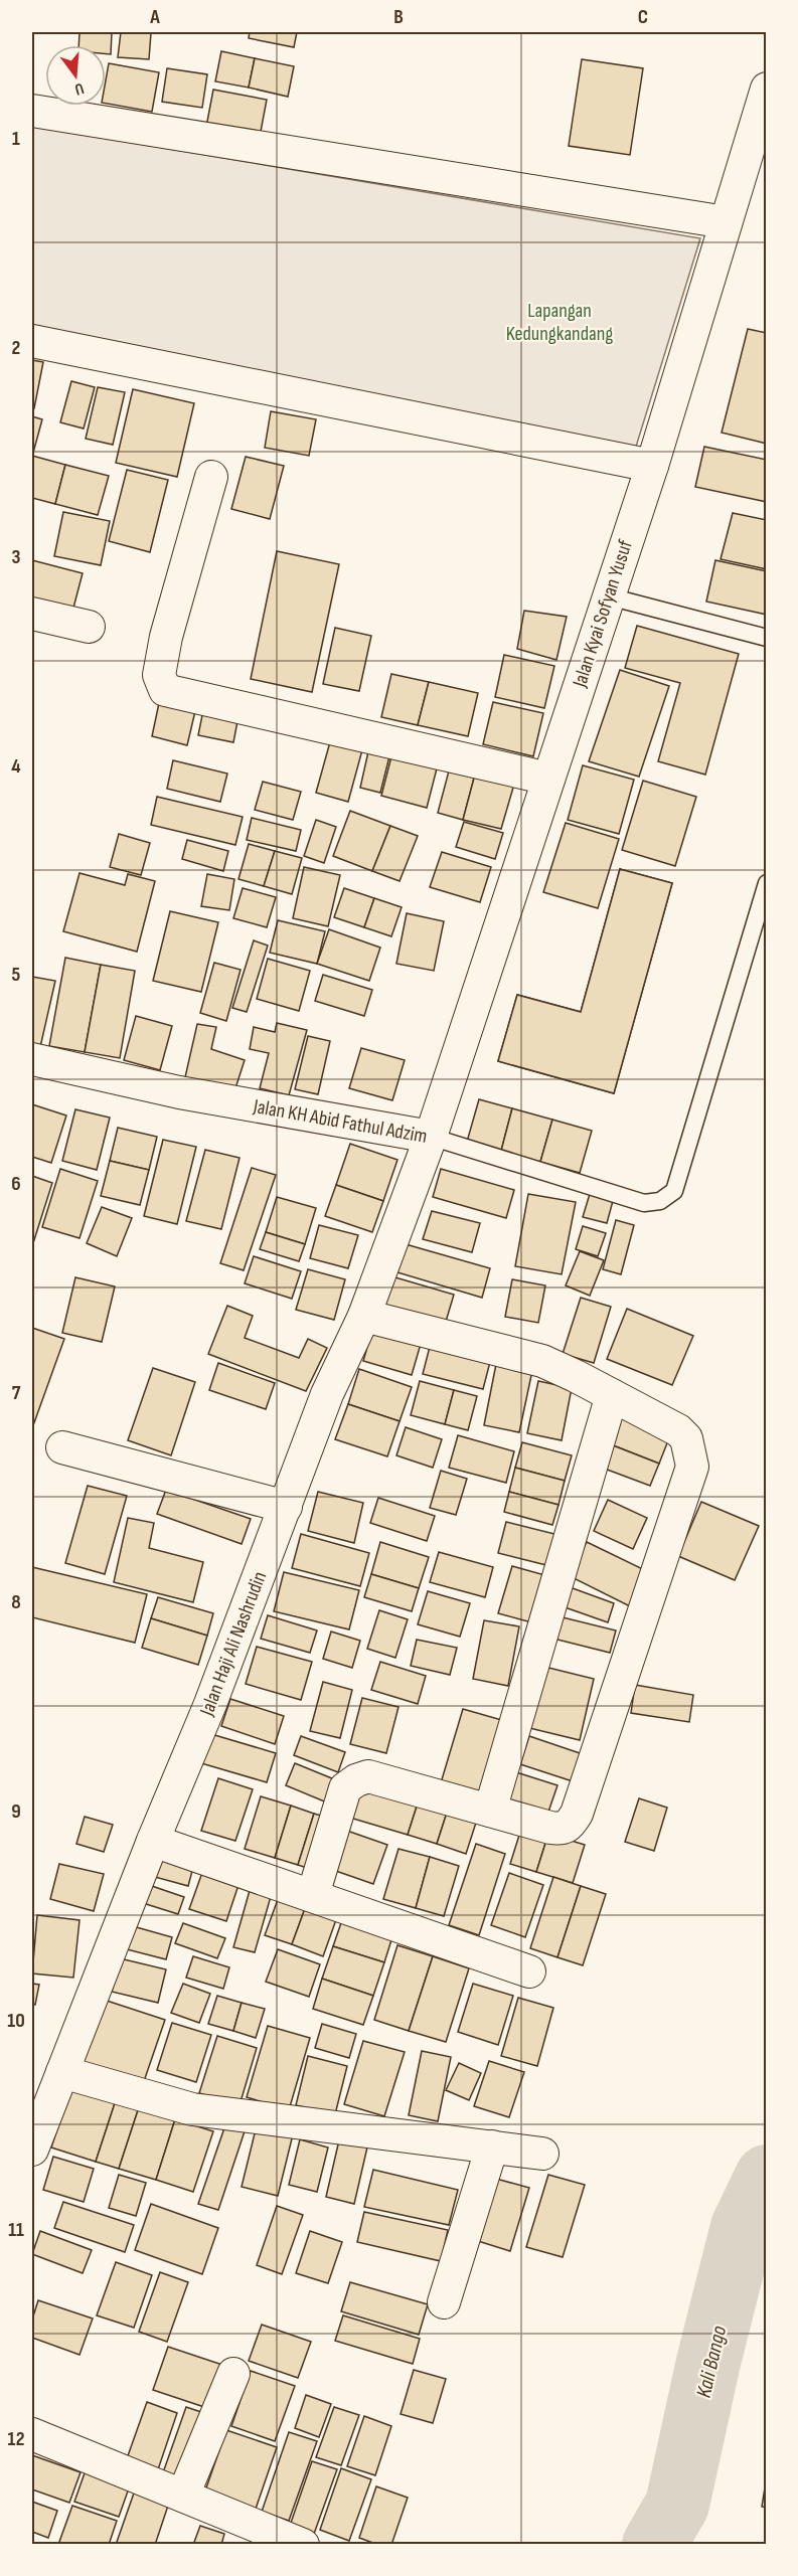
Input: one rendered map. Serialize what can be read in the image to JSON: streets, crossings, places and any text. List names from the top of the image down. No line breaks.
{"streets":{"street":["Jalan Kyai Sofyan Yusuf","Jalan KH Abid Fathul Adzim","Jalan Haji Ali Nashrudin"]},"crossings":[["Jalan Kyai Sofyan Yusuf","Jalan KH Abid Fathul Adzim"],["Jalan Kyai Sofyan Yusuf","Jalan Haji Ali Nashrudin"],["Jalan KH Abid Fathul Adzim","Jalan Haji Ali Nashrudin"]],"water":["Kali Bango"],"parks":["Lapangan Kedungkandang"],"north":"bottom","grid":{"columns":["A","B","C"],"rows":["1","2","3","4","5","6","7","8","9","10","11","12"]}}
